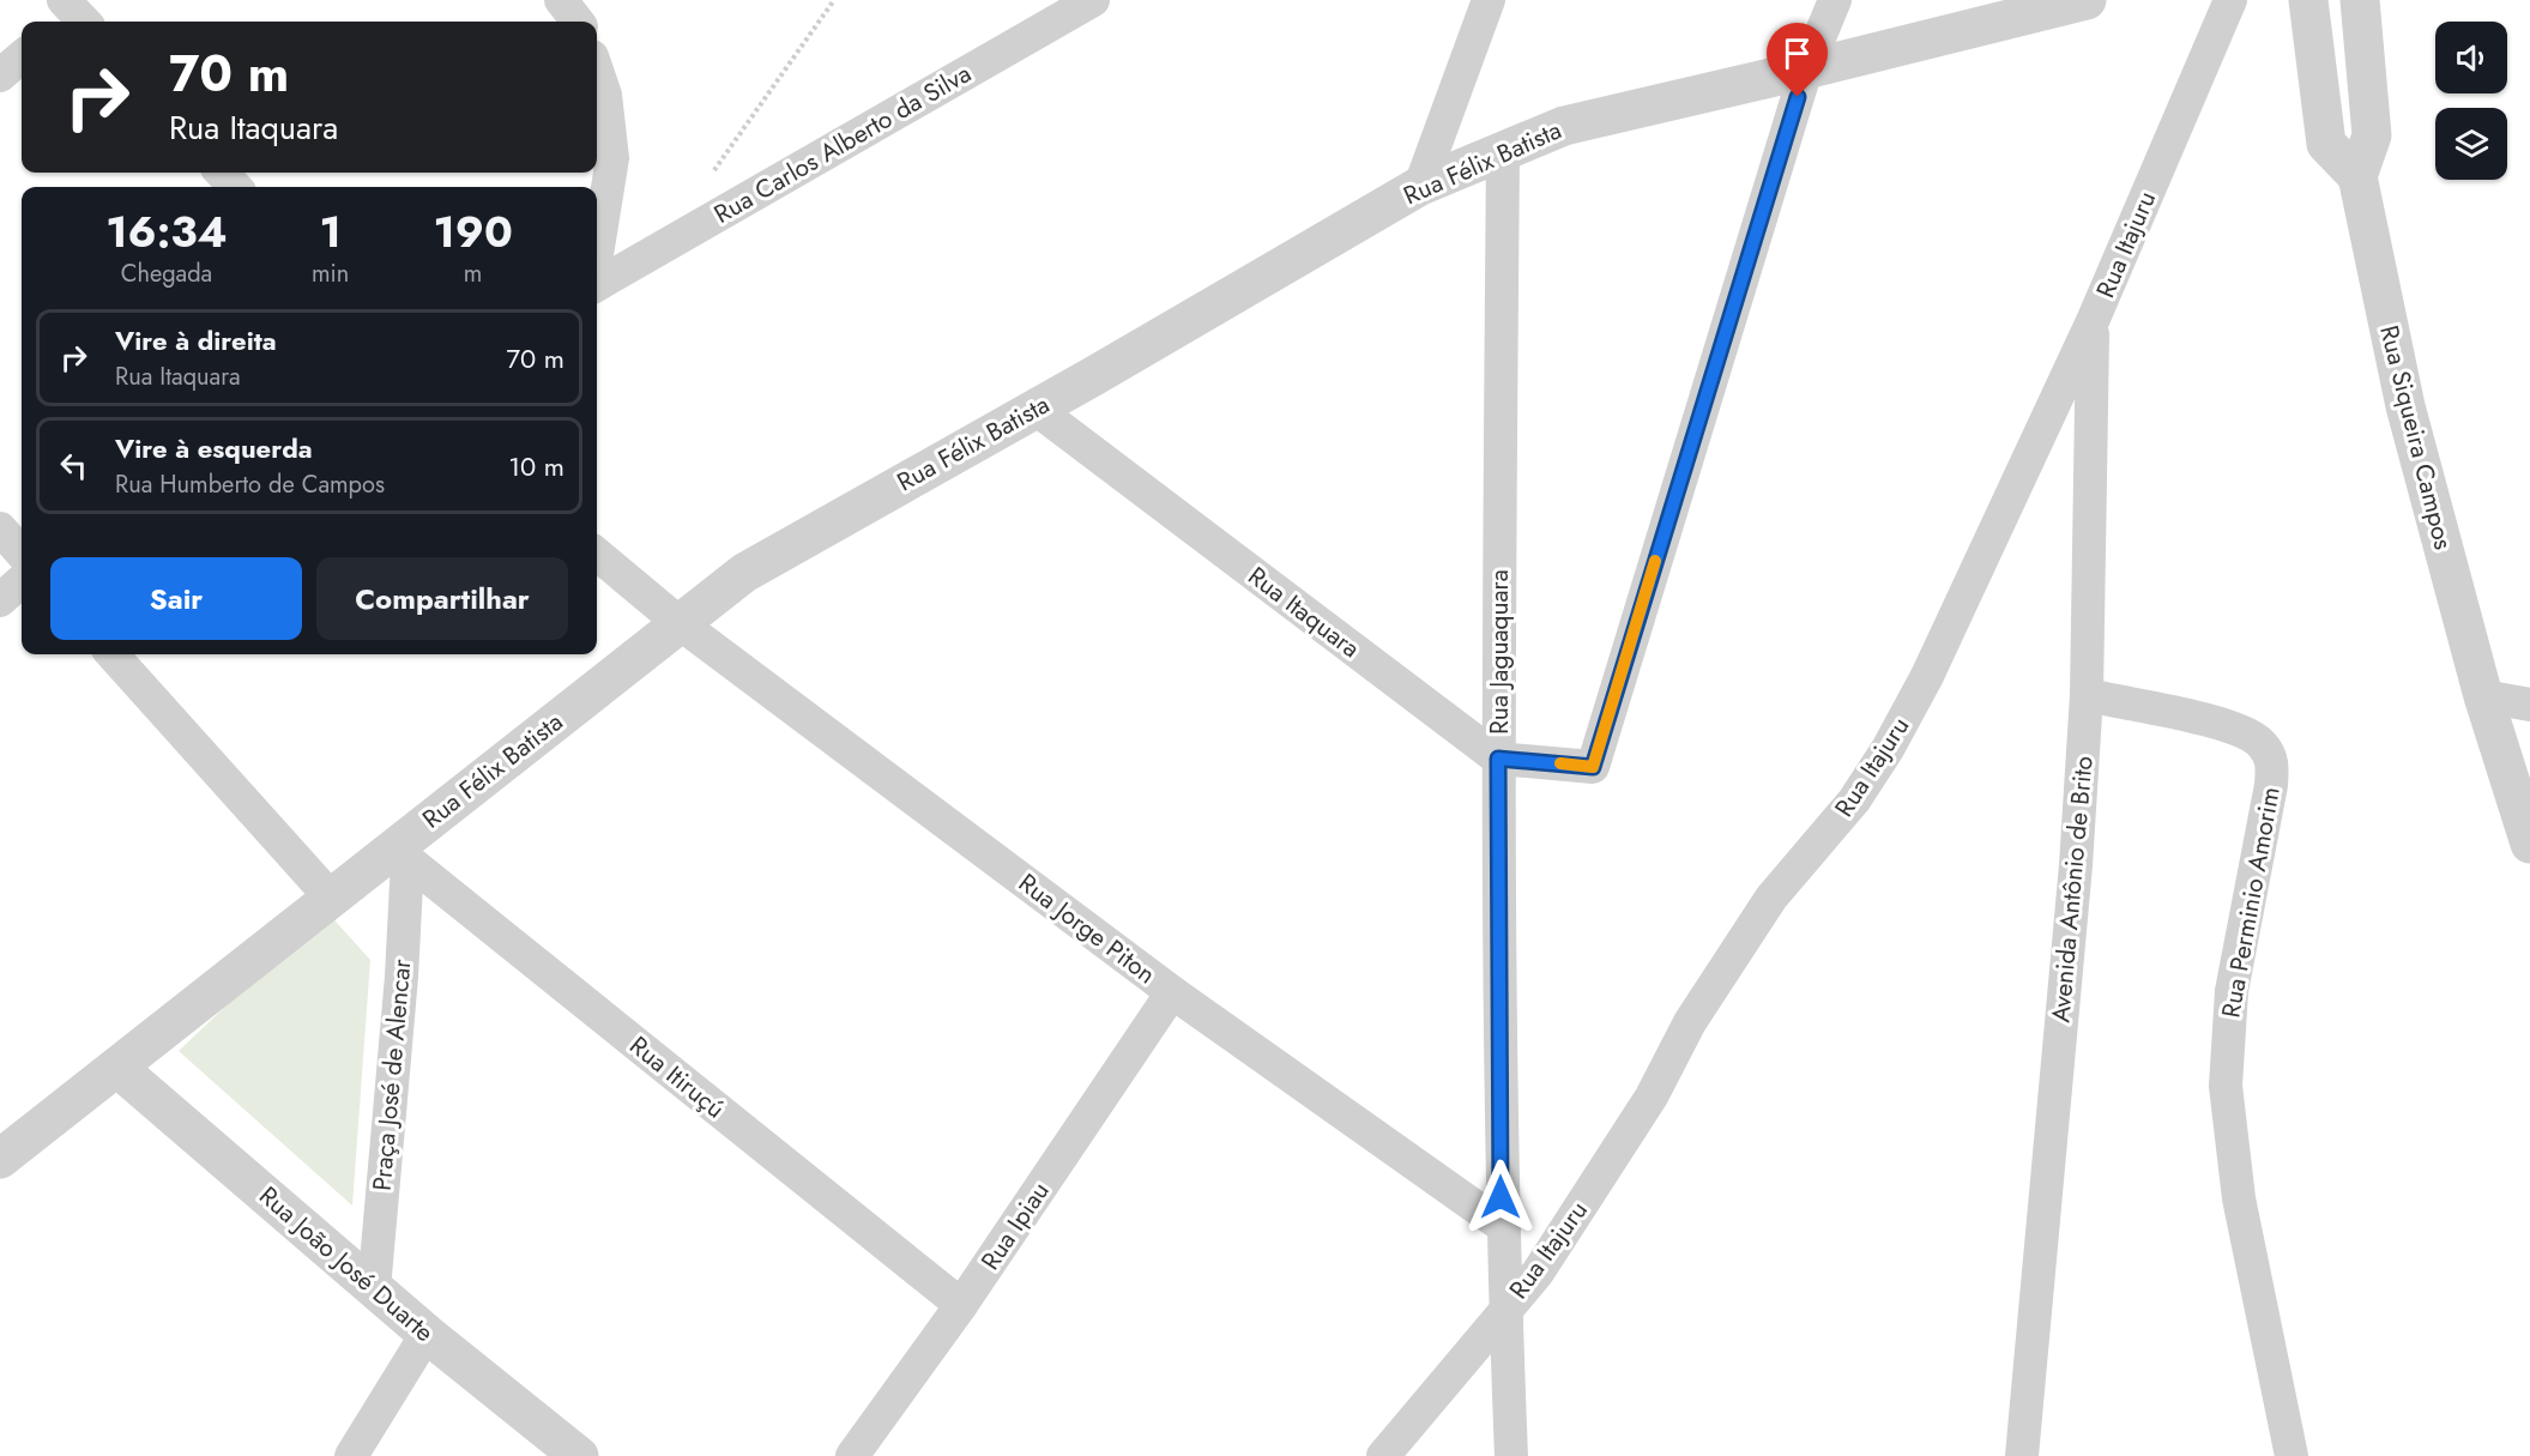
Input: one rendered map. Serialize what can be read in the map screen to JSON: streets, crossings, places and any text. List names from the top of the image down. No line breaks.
{"streets":{"street":["Rua Carlos Alberto da Silva","Rua Félix Batista","Rua Itajuru","Rua Siqueira Campos","Rua Itaquara","Rua Jaguaquara","Avenida Antônio de Brito","Rua Perminio Amorim","Rua Jorge Piton","Praça José de Alencar","Rua Itiruçú","Rua Ipiau","Rua João José Duarte"]},"crossings":[["Rua Félix Batista","Rua Itaquara"],["Rua Félix Batista","Rua Jaguaquara"],["Rua Félix Batista","Rua Jorge Piton"],["Rua Félix Batista","Praça José de Alencar"],["Rua Félix Batista","Rua Itiruçú"],["Rua Félix Batista","Rua João José Duarte"],["Rua Itajuru","Rua Jaguaquara"],["Rua Itajuru","Avenida Antônio de Brito"],["Rua Itaquara","Rua Jaguaquara"],["Rua Jaguaquara","Rua Jorge Piton"],["Avenida Antônio de Brito","Rua Perminio Amorim"],["Rua Jorge Piton","Rua Ipiau"],["Praça José de Alencar","Rua Itiruçú"],["Praça José de Alencar","Rua João José Duarte"],["Rua Itiruçú","Rua Ipiau"]],"page":{"turn":["70 m","Rua Itaquara"],"eta":["16:34","Chegada","1","min","190","m"],"list":[{"name":"Vire à direita","note":"Rua Itaquara","value":"70 m"},{"name":"Vire à esquerda","note":"Rua Humberto de Campos","value":"10 m"}],"buttons":["Sair","Compartilhar"]}}
